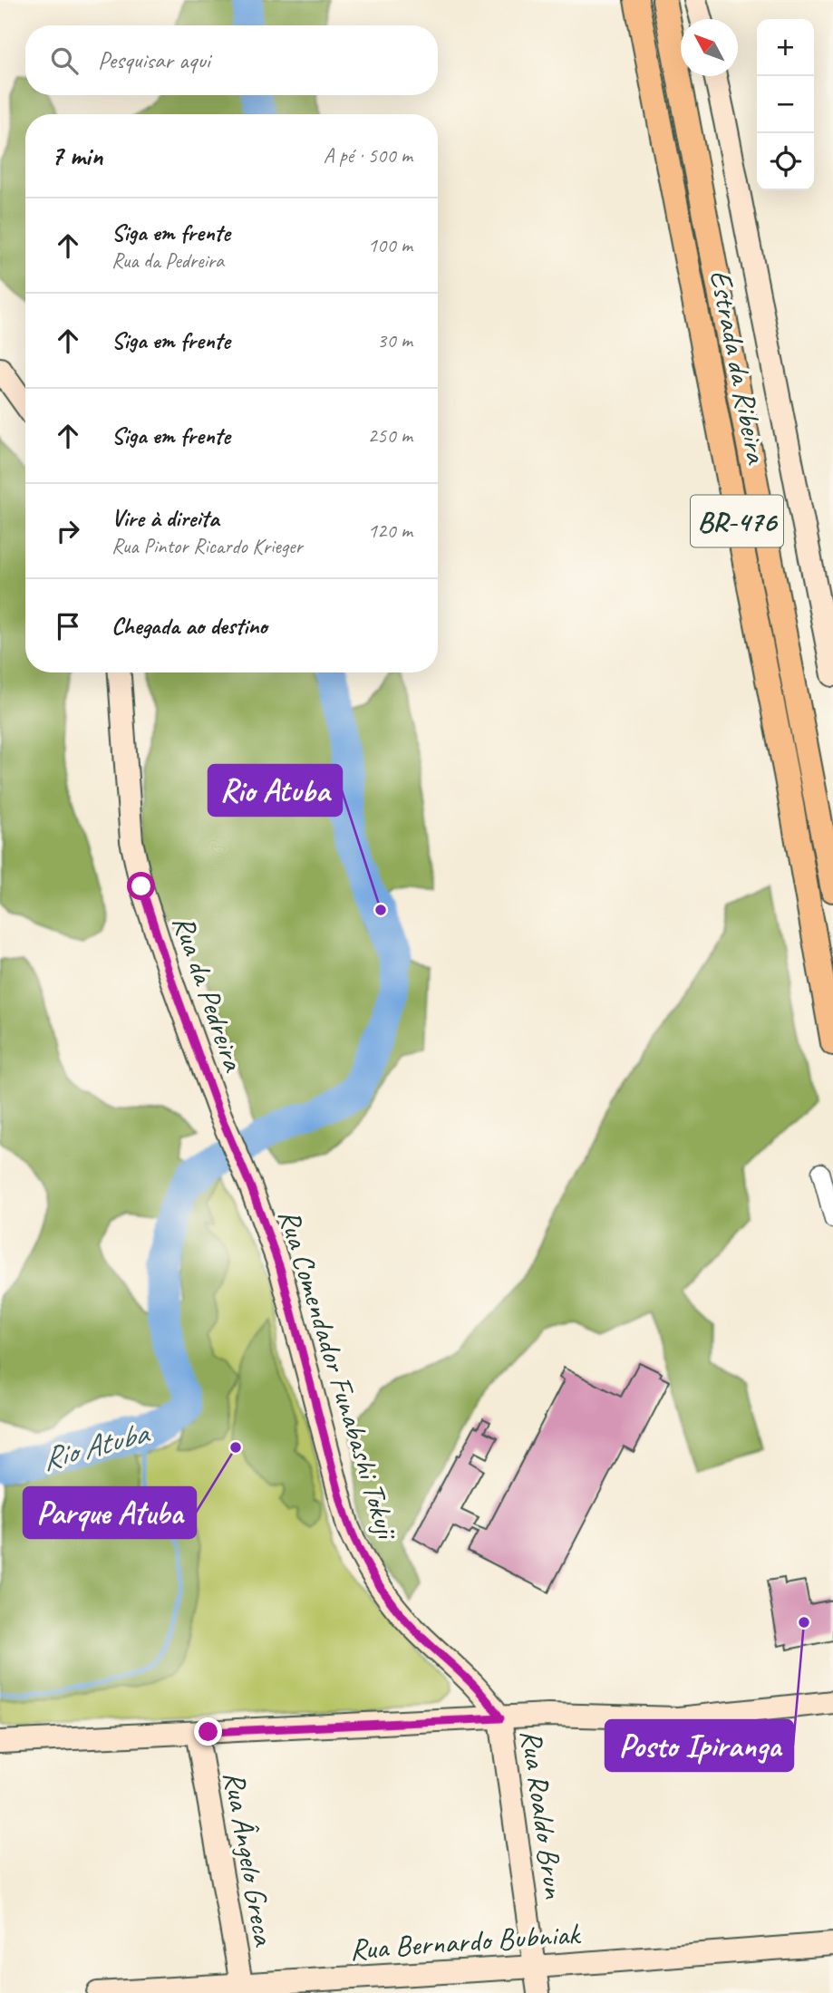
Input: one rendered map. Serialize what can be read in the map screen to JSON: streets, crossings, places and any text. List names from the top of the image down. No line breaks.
{"streets":{"main road":["Estrada da Ribeira","BR-476","Rua da Pedreira","Rua Comendador Funabashi Tokuji","Rua Roaldo Brun","Rua Ângelo Greca","Rua Bernardo Bubniak"]},"crossings":[["Rua da Pedreira","Rua Comendador Funabashi Tokuji"],["Rua Comendador Funabashi Tokuji","Rua Roaldo Brun"],["Rua Roaldo Brun","Rua Bernardo Bubniak"],["Rua Ângelo Greca","Rua Bernardo Bubniak"]],"water":["Rio Atuba"],"places":["Rio Atuba","Parque Atuba","Posto Ipiranga"],"north":"top left","page":{"map_buttons":["+","−"],"search":"Pesquisar aqui","heading":["7 min","A pé · 500 m"],"list":[["Siga em frente","Rua da Pedreira","100 m"],["Siga em frente","30 m"],["Siga em frente","250 m"],["Vire à direita","Rua Pintor Ricardo Krieger","120 m"],"Chegada ao destino"]}}
